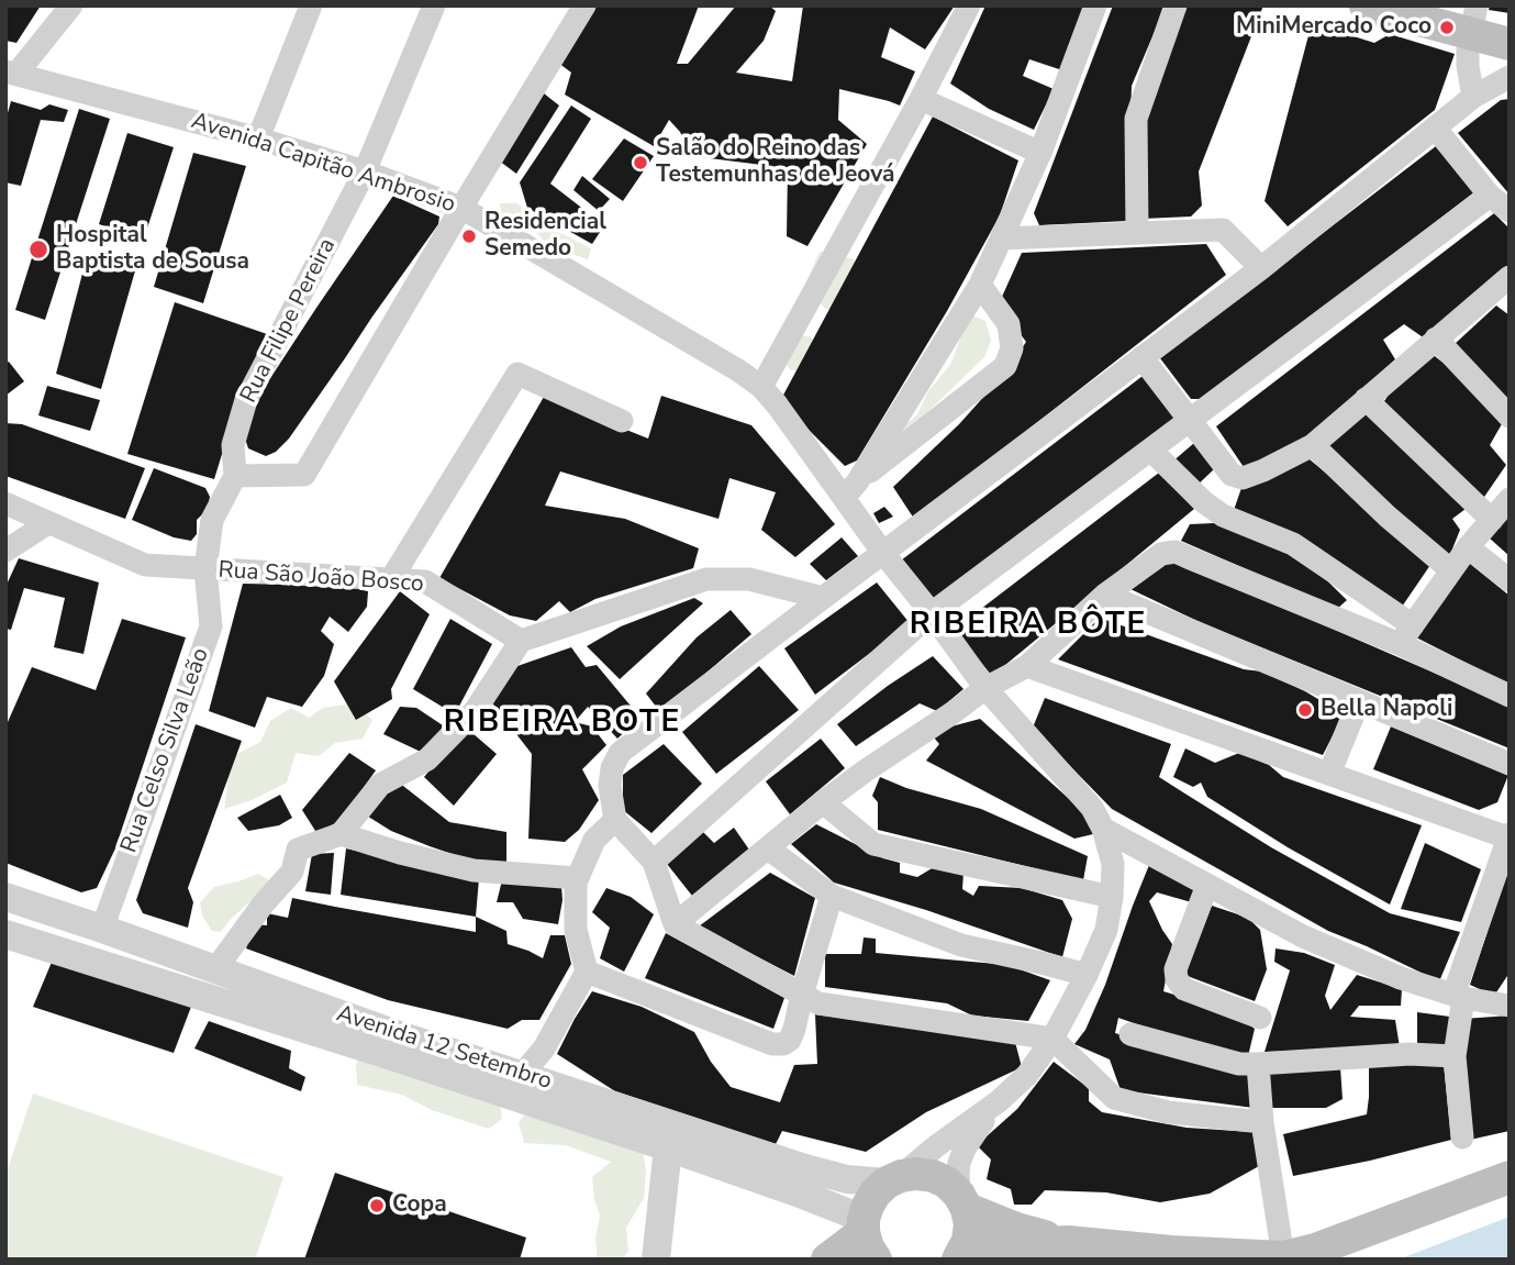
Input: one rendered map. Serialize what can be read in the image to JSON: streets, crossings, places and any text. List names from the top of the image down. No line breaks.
{"streets":{"street":["Avenida Capitão Ambrosio","Rua Filipe Pereira","Rua São João Bosco","Rua Celso Silva Leão","Avenida 12 Setembro"]},"crossings":[["Avenida Capitão Ambrosio","Rua Filipe Pereira"],["Rua Filipe Pereira","Rua Celso Silva Leão"],["Rua São João Bosco","Rua Celso Silva Leão"],["Rua Celso Silva Leão","Avenida 12 Setembro"]],"districts":["RIBEIRA BÔTE","RIBEIRA BOTE"],"places":["MiniMercado Coco","Salão do Reino das Testemunhas de Jeová","Residencial Semedo","Hospital Baptista de Sousa","Bella Napoli","Copa"]}
